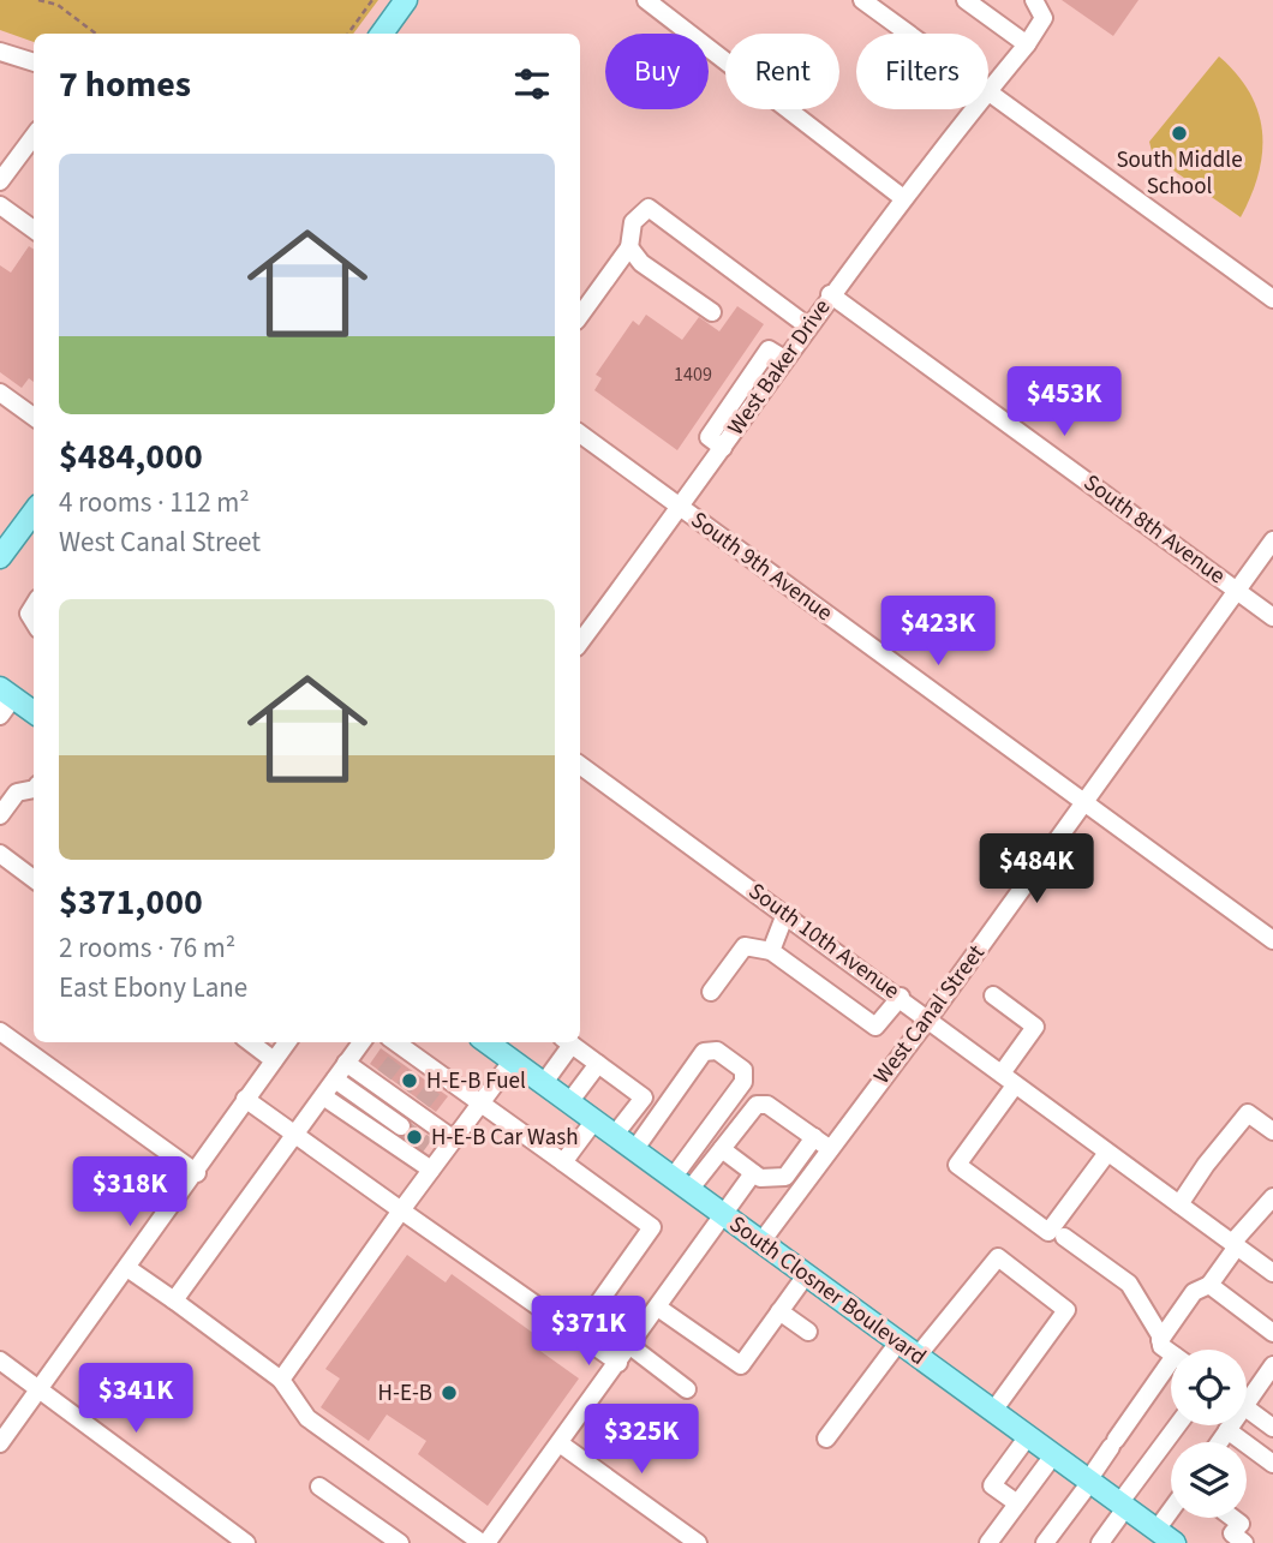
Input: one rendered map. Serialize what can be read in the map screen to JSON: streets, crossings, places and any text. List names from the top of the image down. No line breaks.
{"streets":{"main road":["South Closner Boulevard"],"street":["West Baker Drive","South 8th Avenue","South 9th Avenue","South 10th Avenue","West Canal Street"]},"crossings":[["West Baker Drive","South 8th Avenue"],["West Baker Drive","South 9th Avenue"],["South 8th Avenue","West Canal Street"],["South 9th Avenue","West Canal Street"],["South 10th Avenue","West Canal Street"],["West Canal Street","South Closner Boulevard"]],"places":["South Middle School","H-E-B Fuel","H-E-B Car Wash","H-E-B"],"house_numbers":["1409"],"page":{"chip":["Buy","Rent","Filters"],"heading":"7 homes","list":[{"name":"$484,000","note":"4 rooms · 112 m² · West Canal Street"},{"name":"$371,000","note":"2 rooms · 76 m² · East Ebony Lane"}],"price":["$453K","$423K","$484K","$318K","$371K","$341K","$325K"]}}
